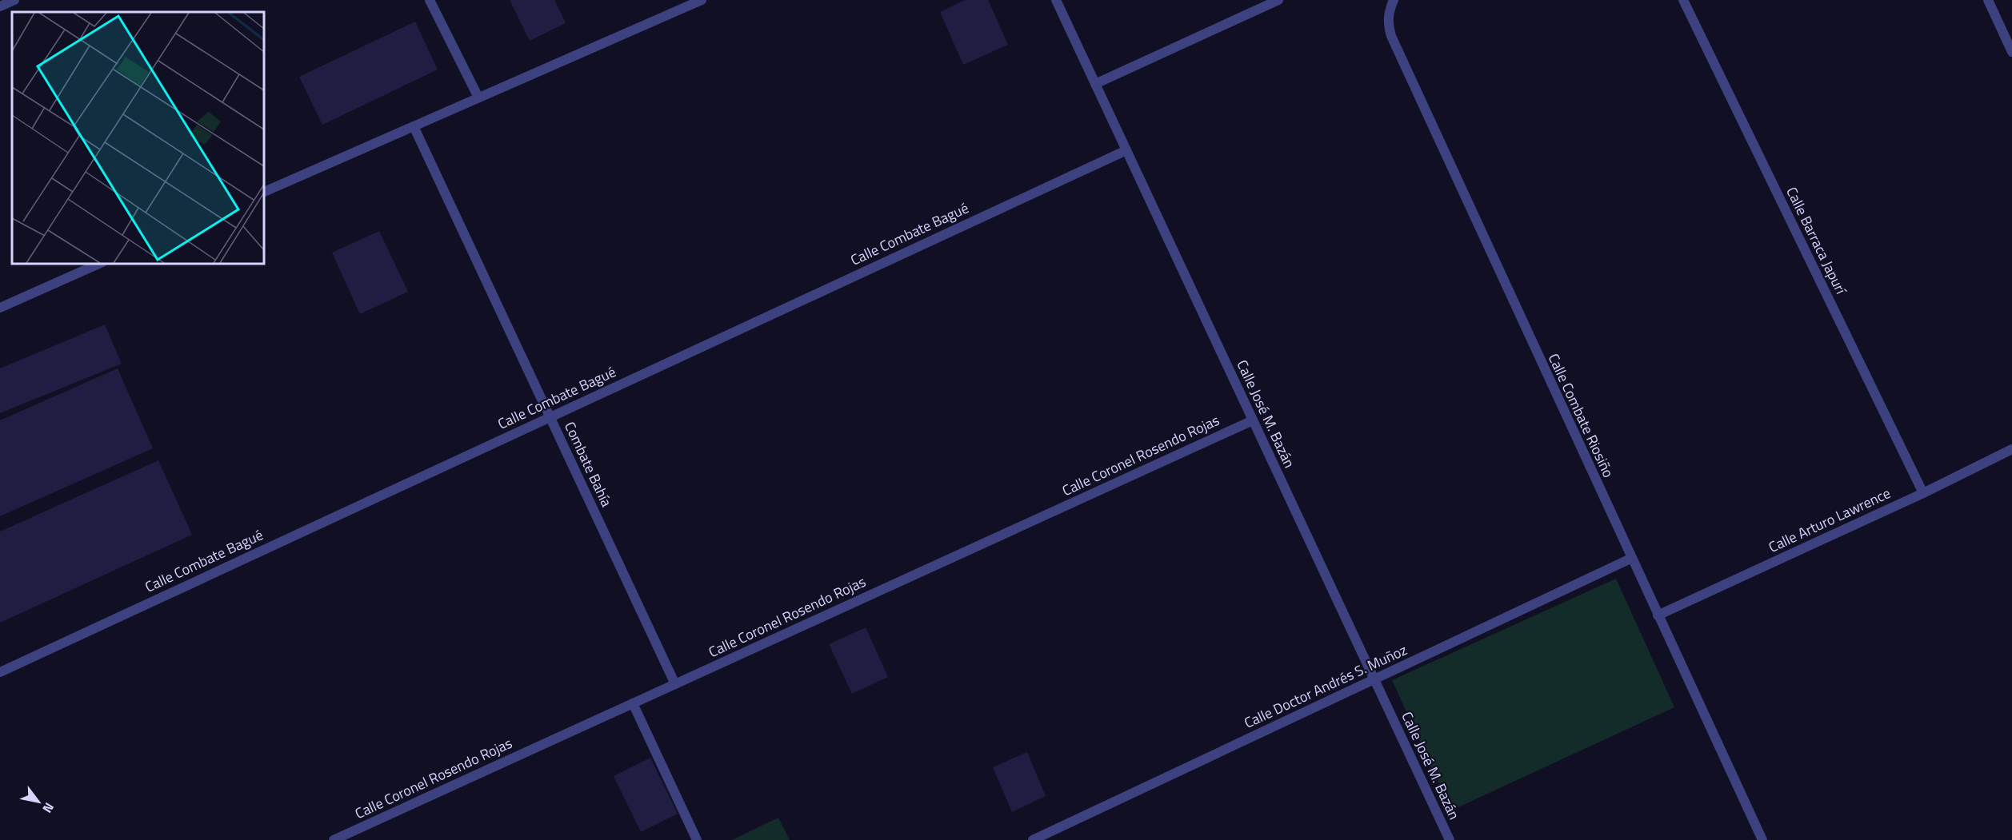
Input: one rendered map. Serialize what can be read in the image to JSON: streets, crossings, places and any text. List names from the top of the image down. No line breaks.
{"streets":{"street":["Calle Combate Bagué","Calle Barraca Japurí","Calle José M. Bazán","Calle Combate Riosiño","Calle Coronel Rosendo Rojas","Combate Bahía","Calle Arturo Lawrence","Calle Doctor Andrés S. Muñoz"]},"crossings":[["Calle Combate Bagué","Calle José M. Bazán"],["Calle Combate Bagué","Combate Bahía"],["Calle Barraca Japurí","Calle Arturo Lawrence"],["Calle José M. Bazán","Calle Coronel Rosendo Rojas"],["Calle José M. Bazán","Calle Doctor Andrés S. Muñoz"],["Calle Combate Riosiño","Calle Arturo Lawrence"],["Calle Combate Riosiño","Calle Doctor Andrés S. Muñoz"],["Calle Coronel Rosendo Rojas","Combate Bahía"]],"north":"bottom right"}
